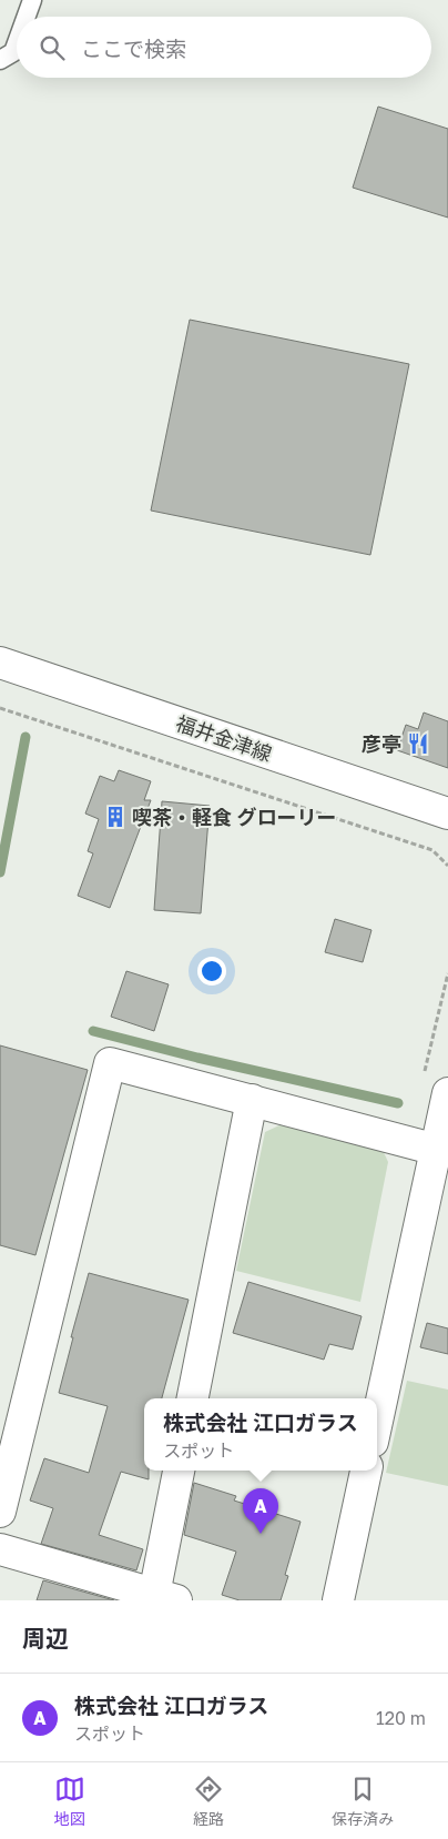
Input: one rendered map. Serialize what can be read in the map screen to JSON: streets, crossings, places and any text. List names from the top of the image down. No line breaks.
{"streets":{"street":["福井金津線"]},"places":{"restaurant":["彦亭"],"building":["喫茶・軽食 グローリー"]},"page":{"search":"ここで検索","popup":["株式会社 江口ガラス","スポット"],"pins":"A","heading":"周辺","list":[{"mark":"A","name":"株式会社 江口ガラス","note":"スポット","value":"120 m"}],"nav":["地図","経路","保存済み"]}}
